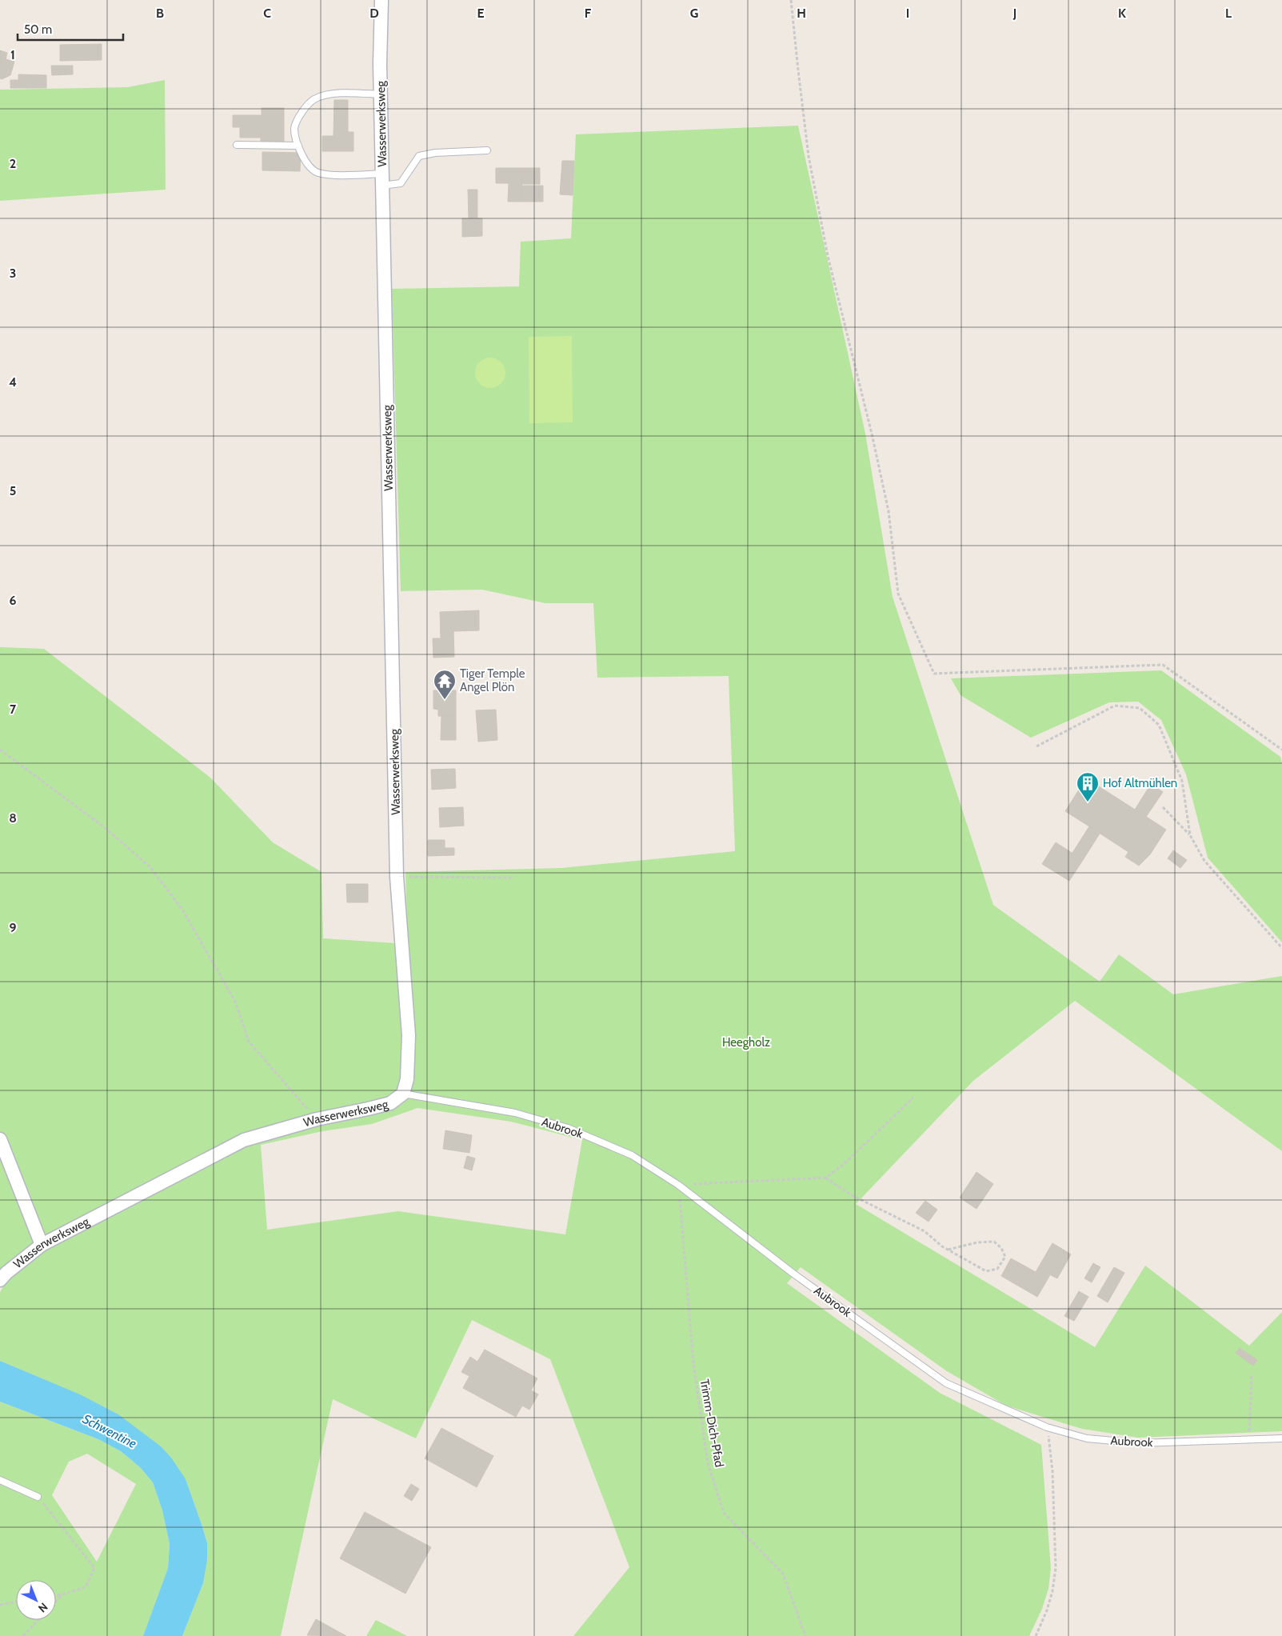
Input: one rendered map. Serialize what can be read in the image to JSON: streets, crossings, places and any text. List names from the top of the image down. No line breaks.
{"streets":{"street":["Wasserwerksweg"],"lane":["Aubrook"],"path":["Trimm-Dich-Pfad"]},"crossings":[["Wasserwerksweg","Aubrook"],["Aubrook","Trimm-Dich-Pfad"]],"water":["Schwentine"],"parks":["Heegholz"],"places":{"temple":["Tiger Temple Angel Plön"],"building":["Hof Altmühlen"]},"scale_bar":"50 m","north":"bottom right","grid":{"columns":["B","C","D","E","F","G","H","I","J","K","L"],"rows":["1","2","3","4","5","6","7","8","9"]}}
